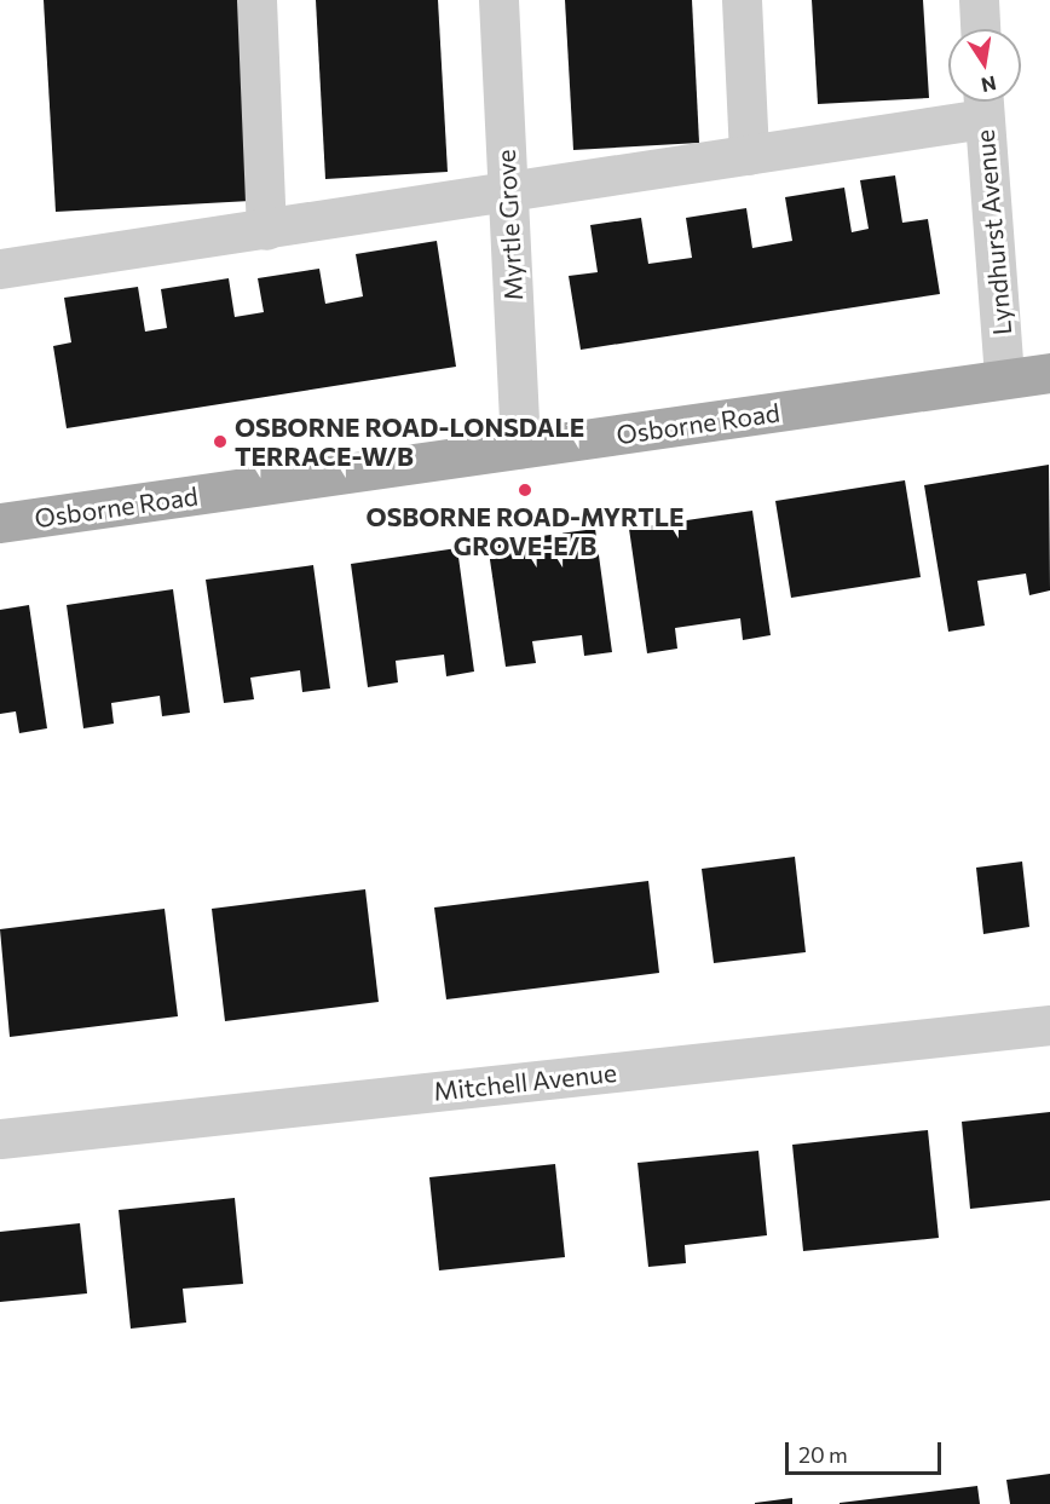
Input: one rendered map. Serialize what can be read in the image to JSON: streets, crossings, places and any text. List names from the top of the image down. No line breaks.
{"streets":{"main road":["Osborne Road"],"street":["Myrtle Grove","Lyndhurst Avenue","Mitchell Avenue"]},"crossings":[["Myrtle Grove","Osborne Road"],["Lyndhurst Avenue","Osborne Road"]],"places":["OSBORNE ROAD-LONSDALE TERRACE-W/B","OSBORNE ROAD-MYRTLE GROVE-E/B"],"scale_bar":"20 m","north":"bottom"}
